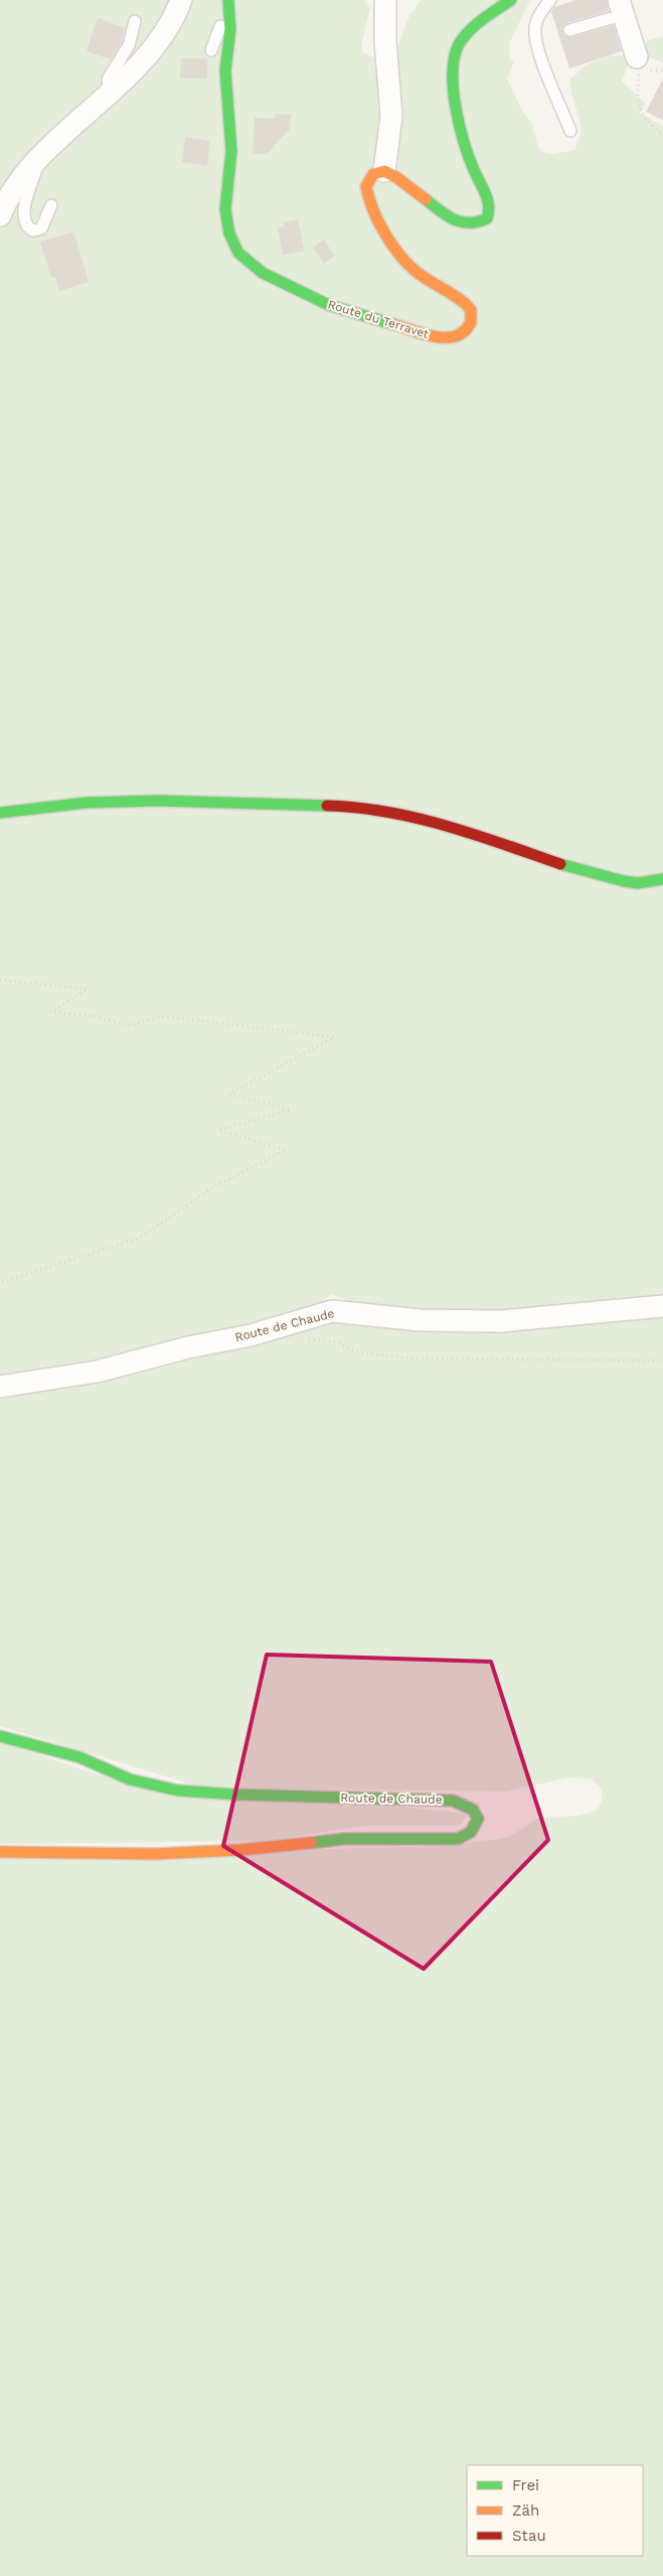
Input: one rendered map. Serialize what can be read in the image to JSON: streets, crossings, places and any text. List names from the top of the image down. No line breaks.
{"streets":{"street":["Route du Terravet","Route de Chaude"]},"legend":["Frei","Zäh","Stau"]}
